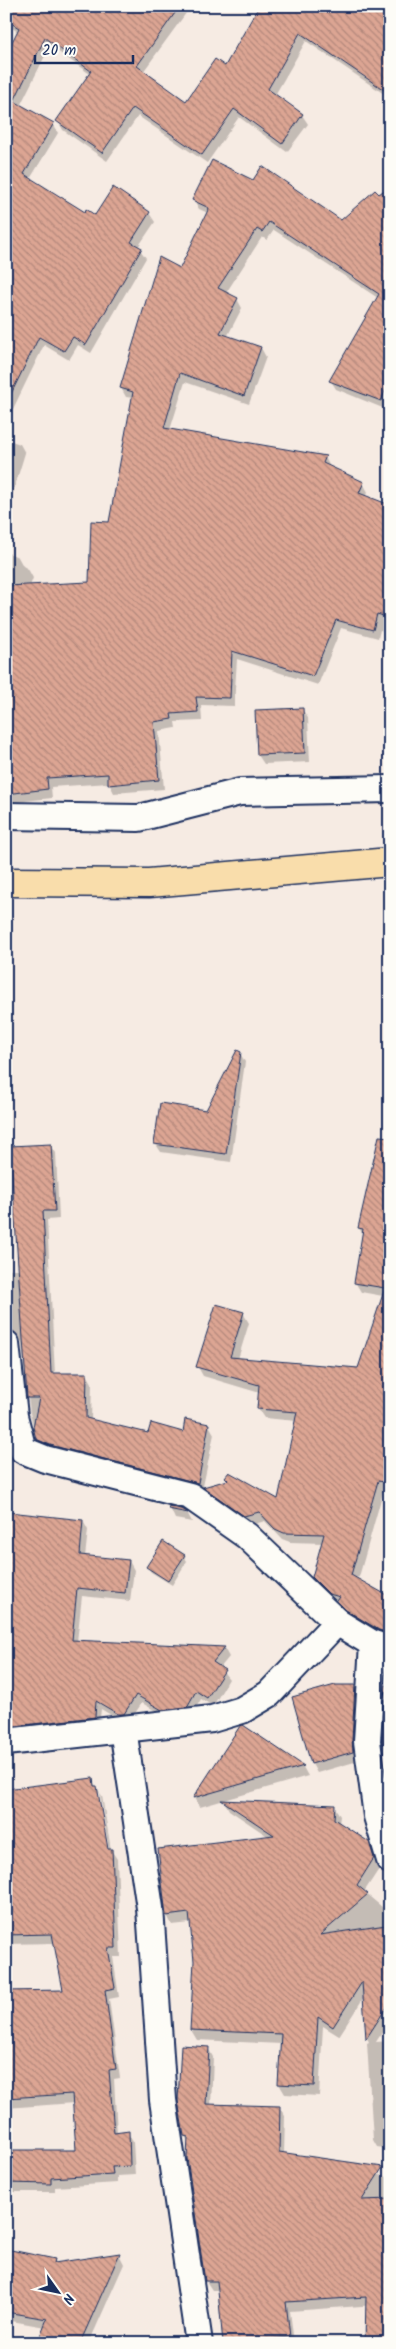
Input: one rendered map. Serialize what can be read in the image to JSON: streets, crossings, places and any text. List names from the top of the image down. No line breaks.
{"scale_bar":"20 m","north":"bottom right"}
